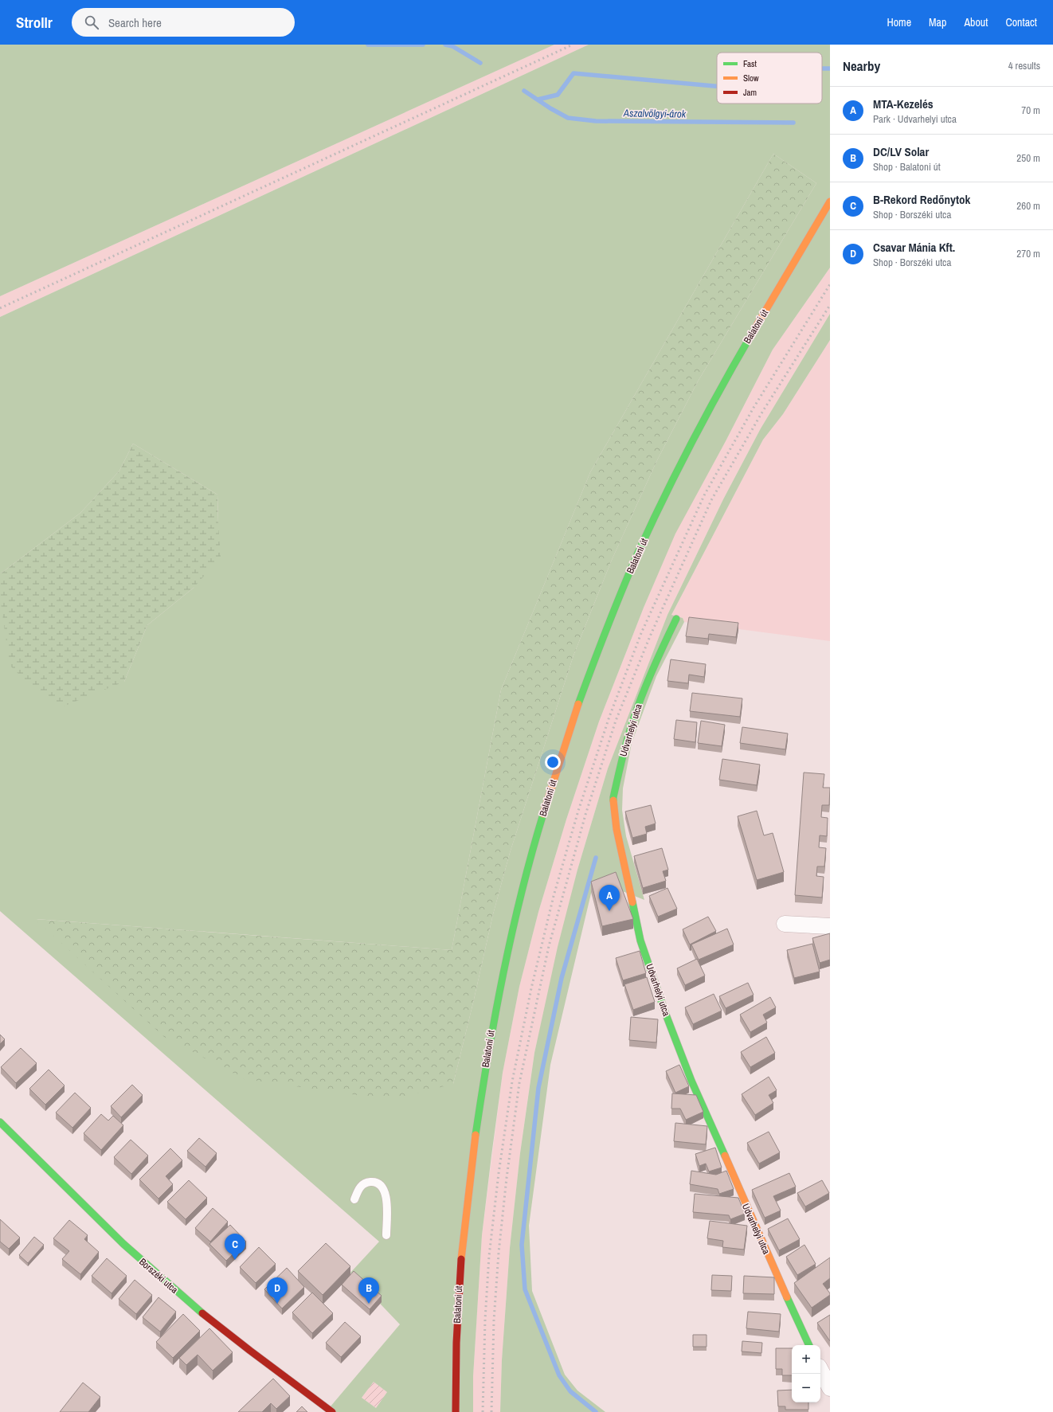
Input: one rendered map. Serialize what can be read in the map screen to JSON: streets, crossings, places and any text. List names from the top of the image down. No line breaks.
{"streets":{"main road":["Balatoni út","Udvarhelyi utca","Borszéki utca"]},"water":["Aszalvölgyi-árok"],"legend":["Fast","Slow","Jam"],"page":{"header":"Strollr","search":"Search here","nav":["Home","Map","About","Contact"],"heading":["Nearby","4 results"],"list":[{"mark":"A","name":"MTA-Kezelés","note":"Park · Udvarhelyi utca","value":"70 m"},{"mark":"B","name":"DC/LV Solar","note":"Shop · Balatoni út","value":"250 m"},{"mark":"C","name":"B-Rekord Redőnytok","note":"Shop · Borszéki utca","value":"260 m"},{"mark":"D","name":"Csavar Mánia Kft.","note":"Shop · Borszéki utca","value":"270 m"}],"pins":["A","C","B","D"],"map_buttons":["+","−"]}}
